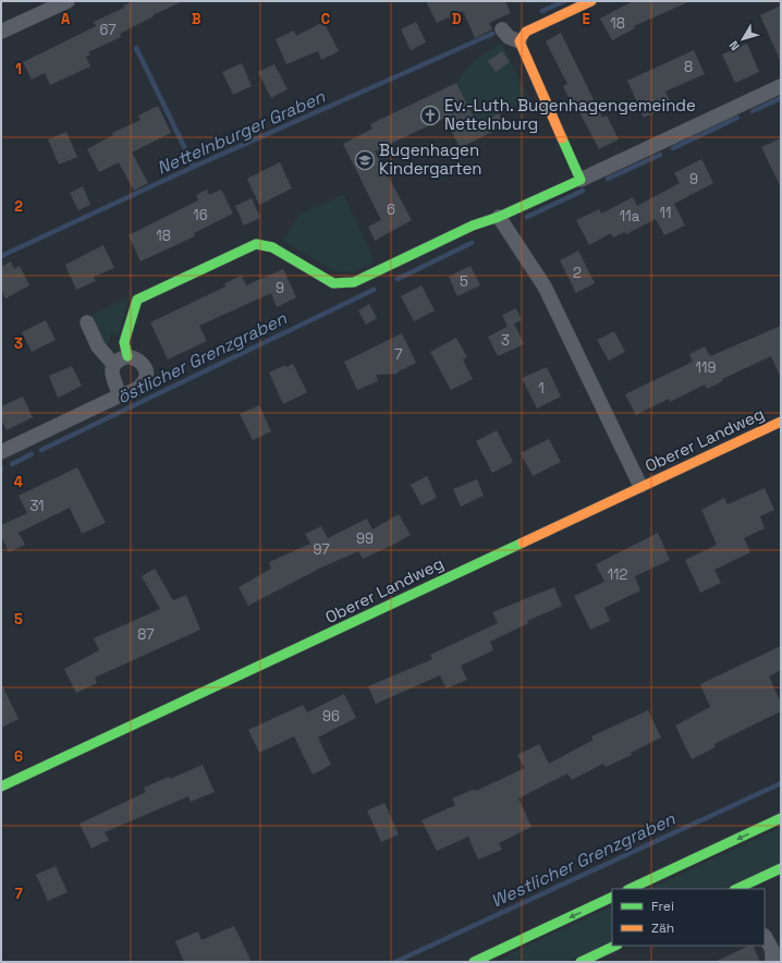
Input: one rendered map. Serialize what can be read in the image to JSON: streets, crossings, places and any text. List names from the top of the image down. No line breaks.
{"streets":{"street":["Oberer Landweg"]},"water":["Nettelnburger Graben","östlicher Grenzgraben","Westlicher Grenzgraben"],"places":{"church":["Ev.-Luth. Bugenhagengemeinde Nettelnburg"],"school or university":["Bugenhagen Kindergarten"]},"house_numbers":["18","67","8","9","6","11","16","11a","18","2","5","9","3","7","119","1","31","99","97","112","87","96"],"legend":["Frei","Zäh"],"north":"bottom left","grid":{"columns":["A","B","C","D","E"],"rows":["1","2","3","4","5","6","7"]}}
